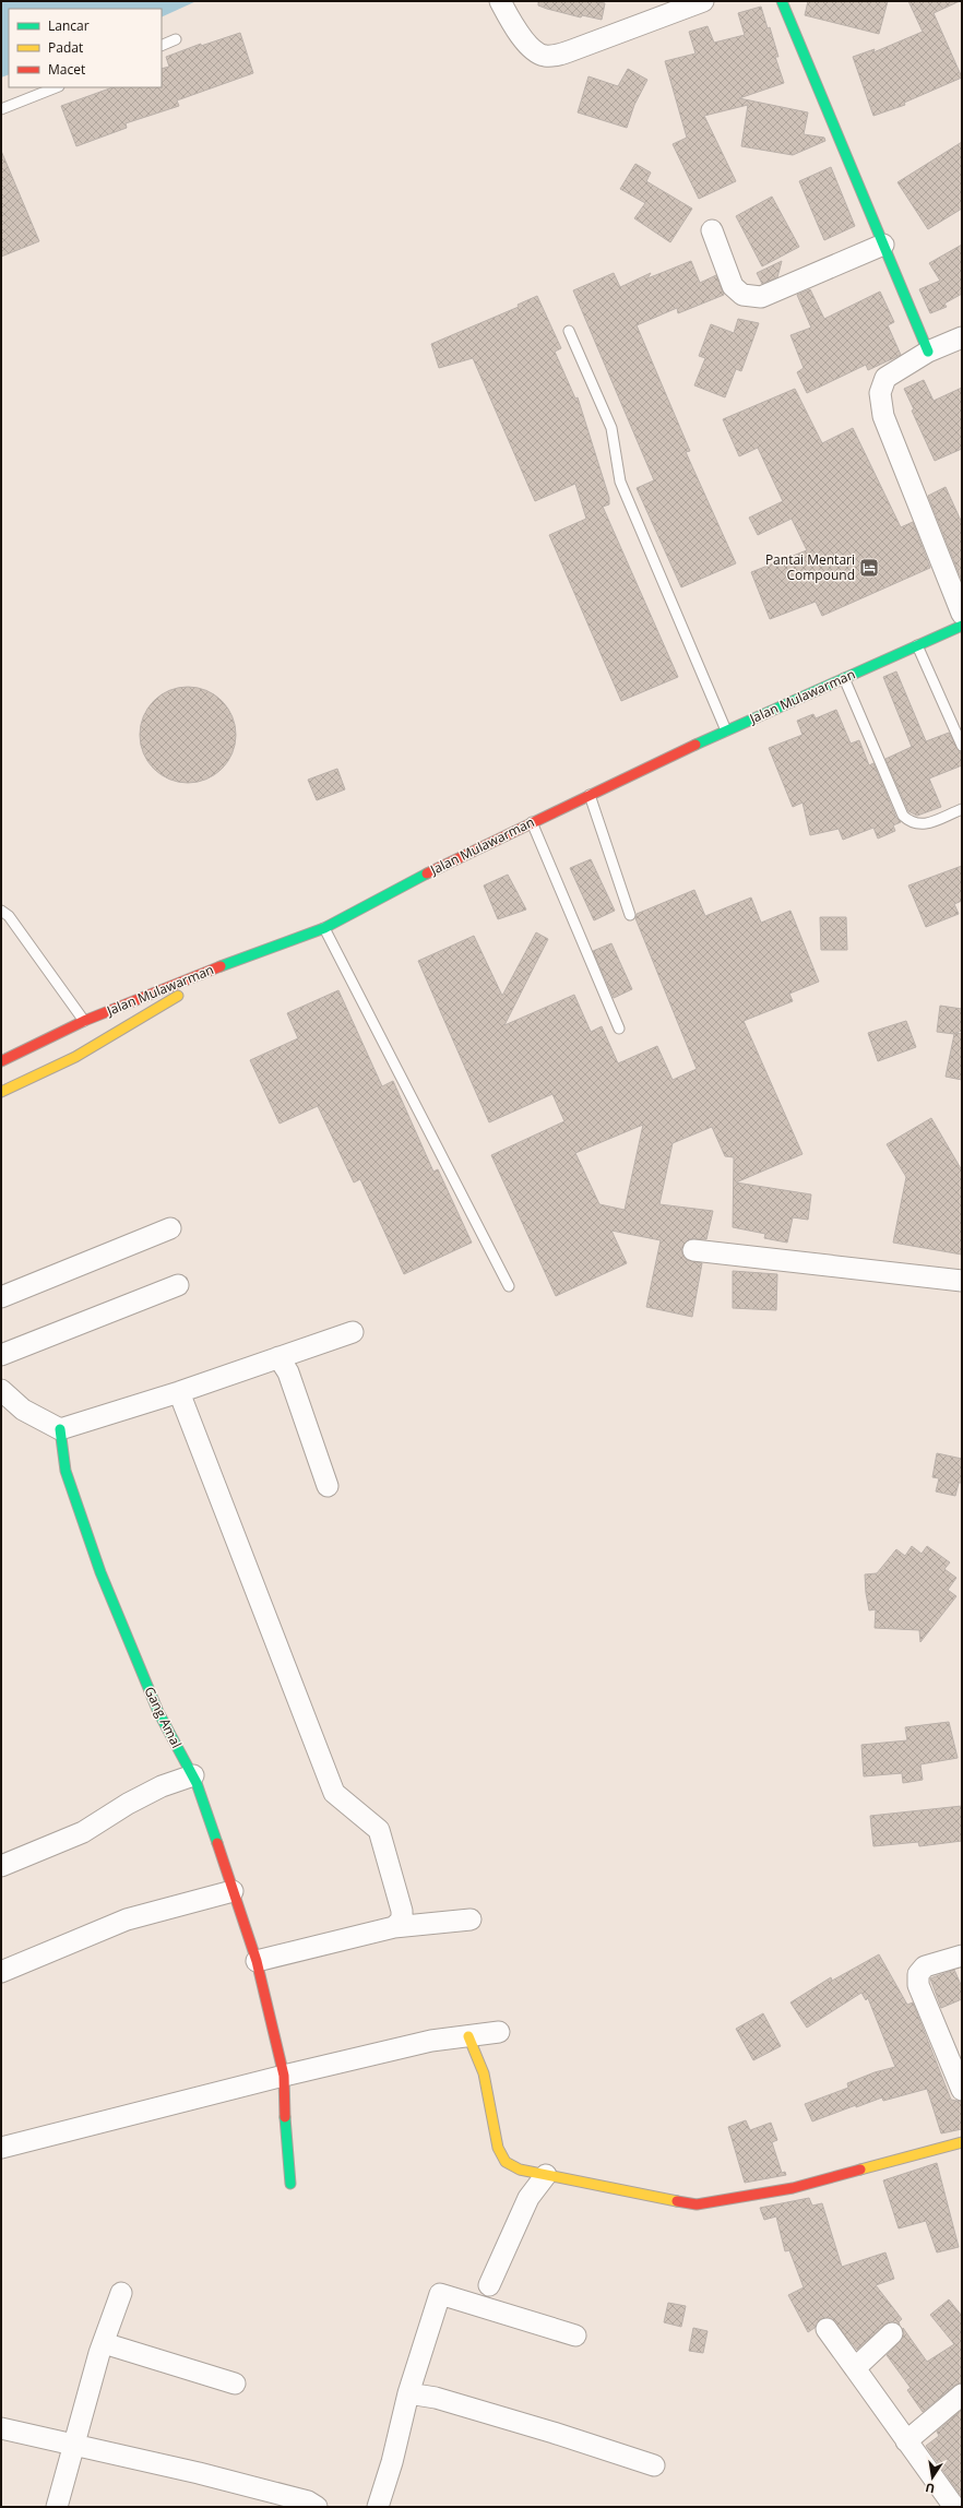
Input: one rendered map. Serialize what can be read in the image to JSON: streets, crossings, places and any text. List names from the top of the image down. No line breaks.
{"streets":{"main road":["Jalan Mulawarman","Gang Amal"]},"places":{"hotel":["Pantai Mentari Compound"]},"legend":["Lancar","Padat","Macet"],"north":"bottom"}
